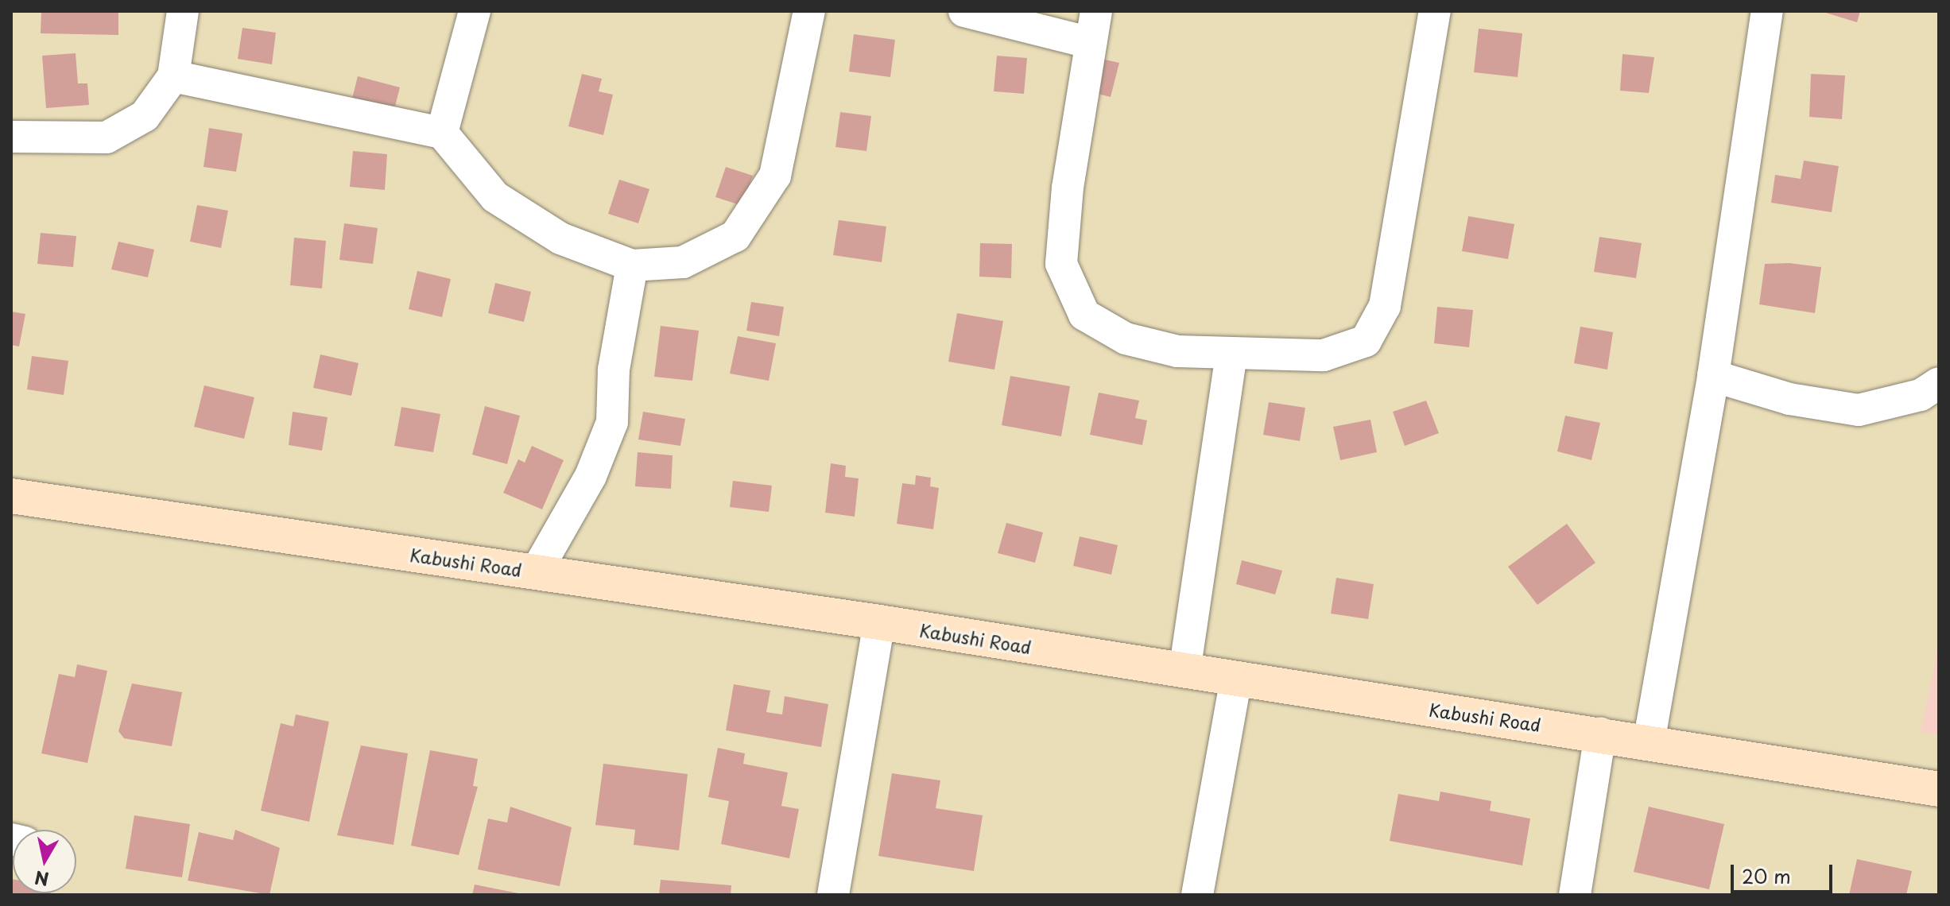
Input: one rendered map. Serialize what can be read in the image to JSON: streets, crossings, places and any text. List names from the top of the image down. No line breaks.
{"streets":{"main road":["Kabushi Road"]},"scale_bar":"20 m","north":"bottom"}
